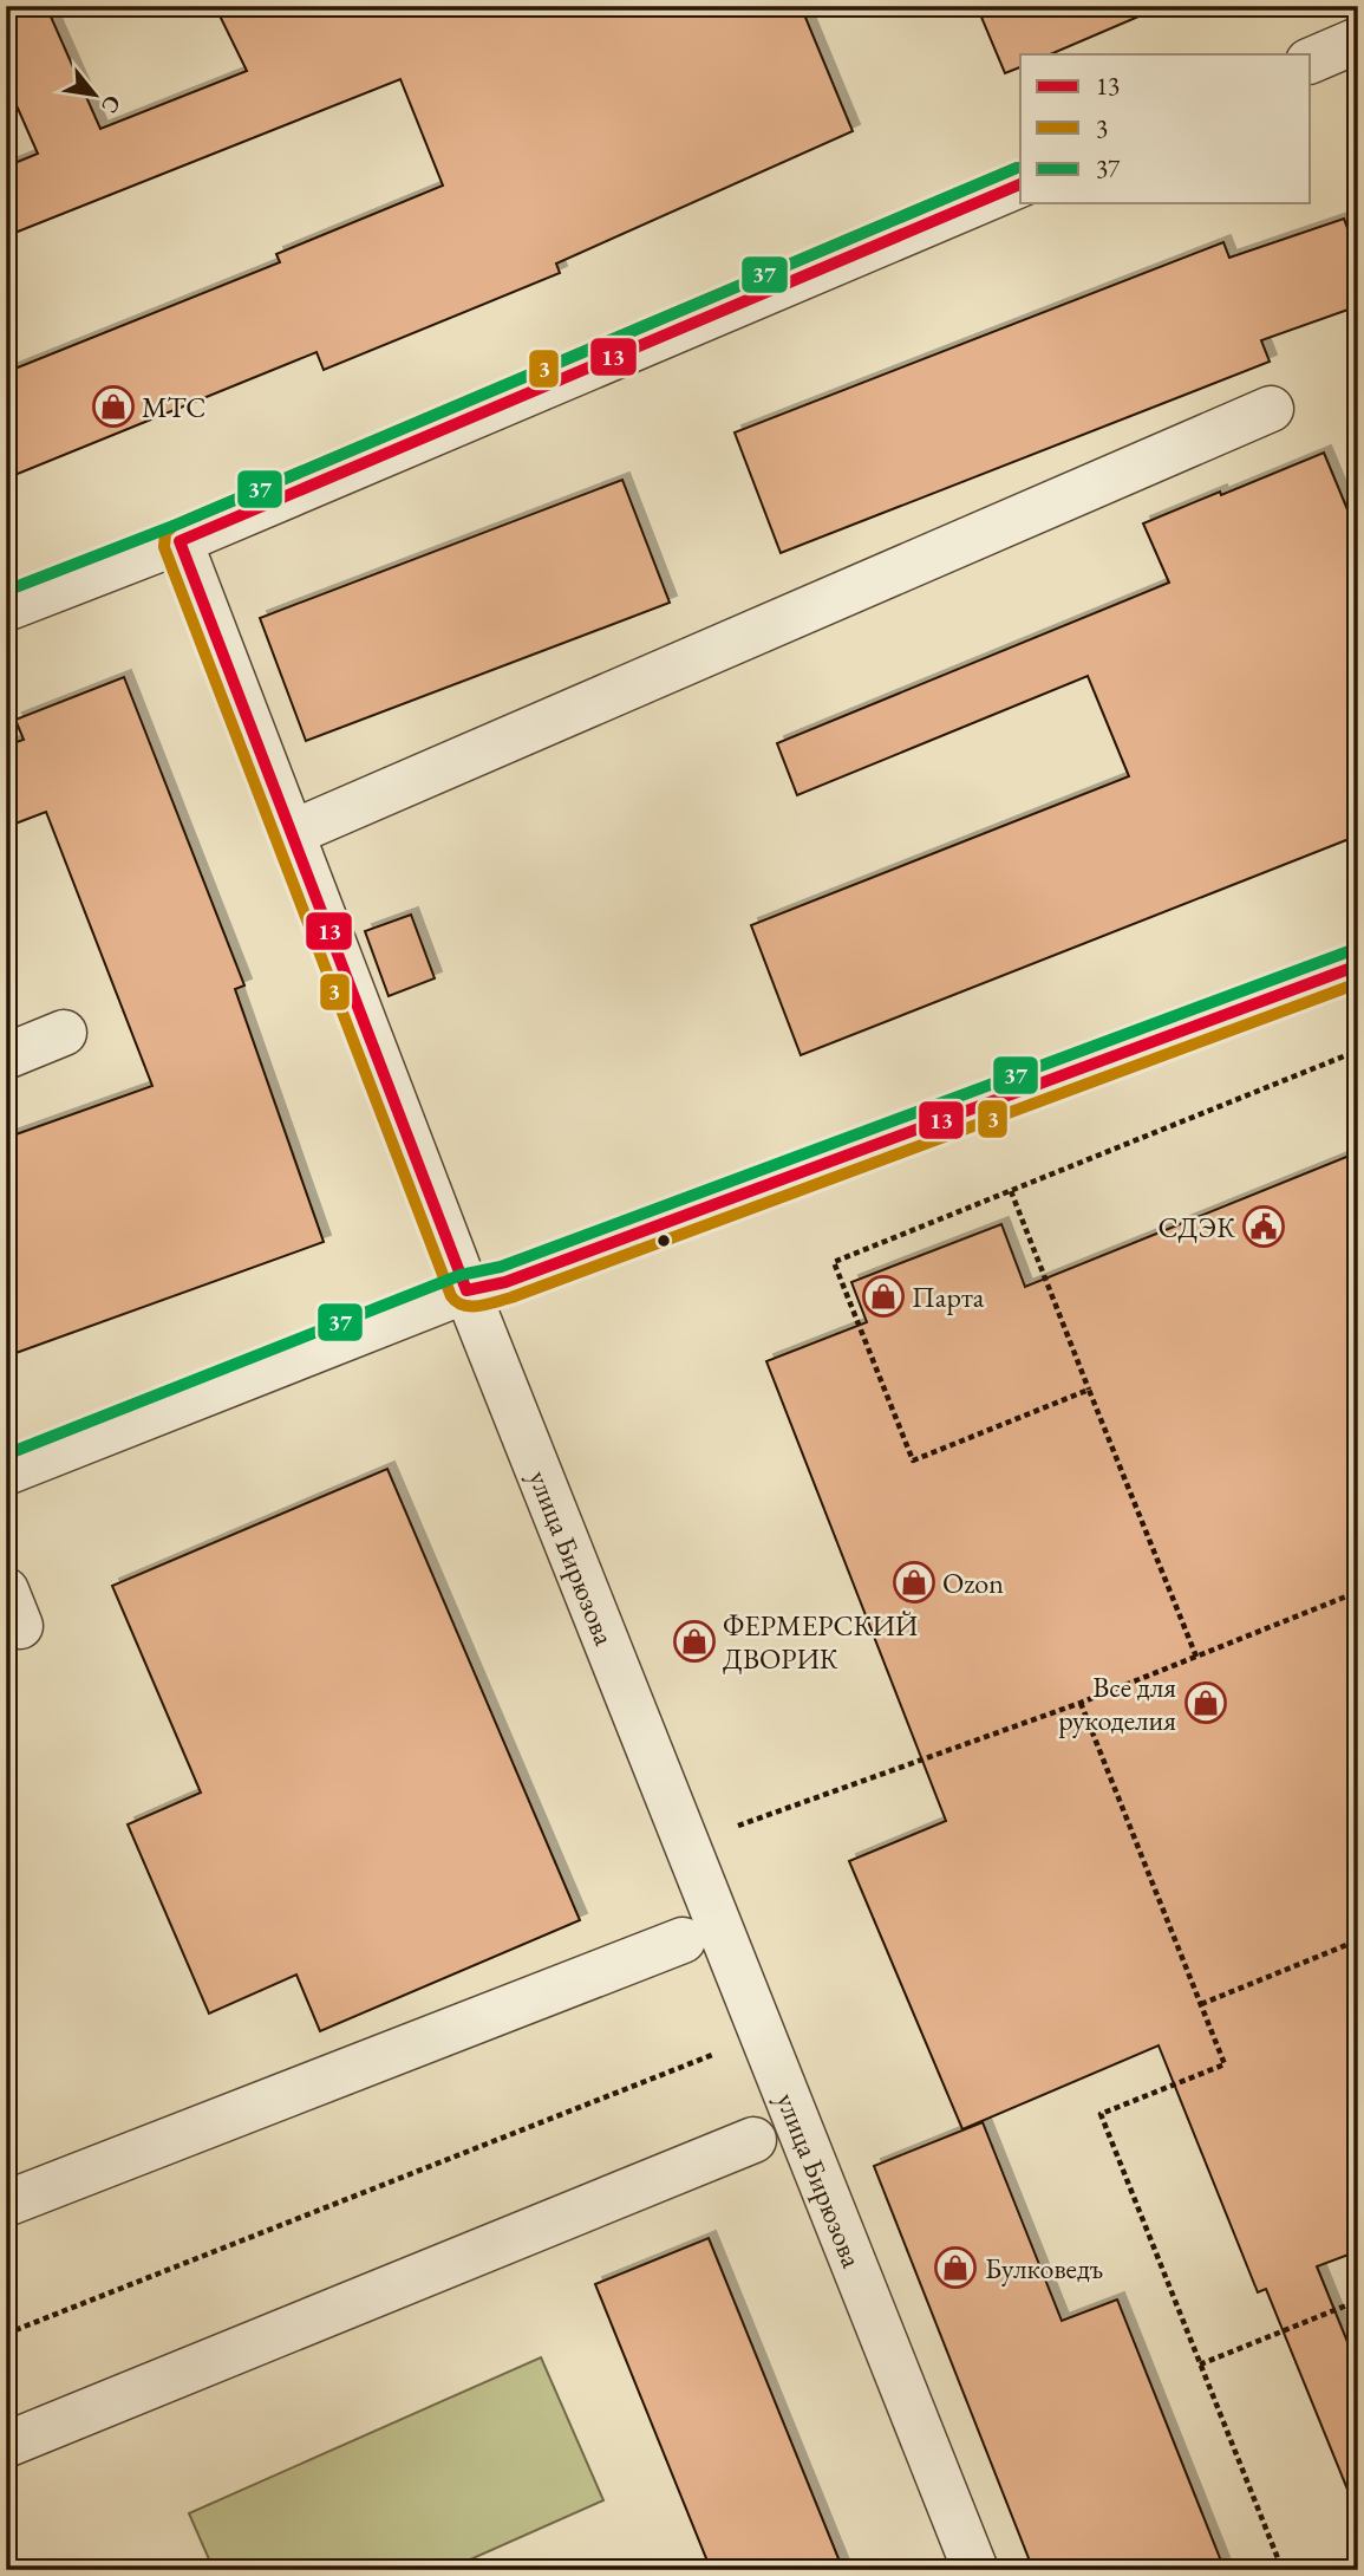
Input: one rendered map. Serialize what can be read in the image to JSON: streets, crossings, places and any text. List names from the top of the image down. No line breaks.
{"streets":{"street":["улица Бирюзова"]},"places":{"shop":["МТС","Парта","Ozon","ФЕРМЕРСКИЙ ДВОРИК","Все для рукоделия","Булковедъ"],"public building":["СДЭК"]},"lines":["transit line 3","transit line 37","transit line 13"],"legend":["13","3","37"],"north":"bottom right"}
